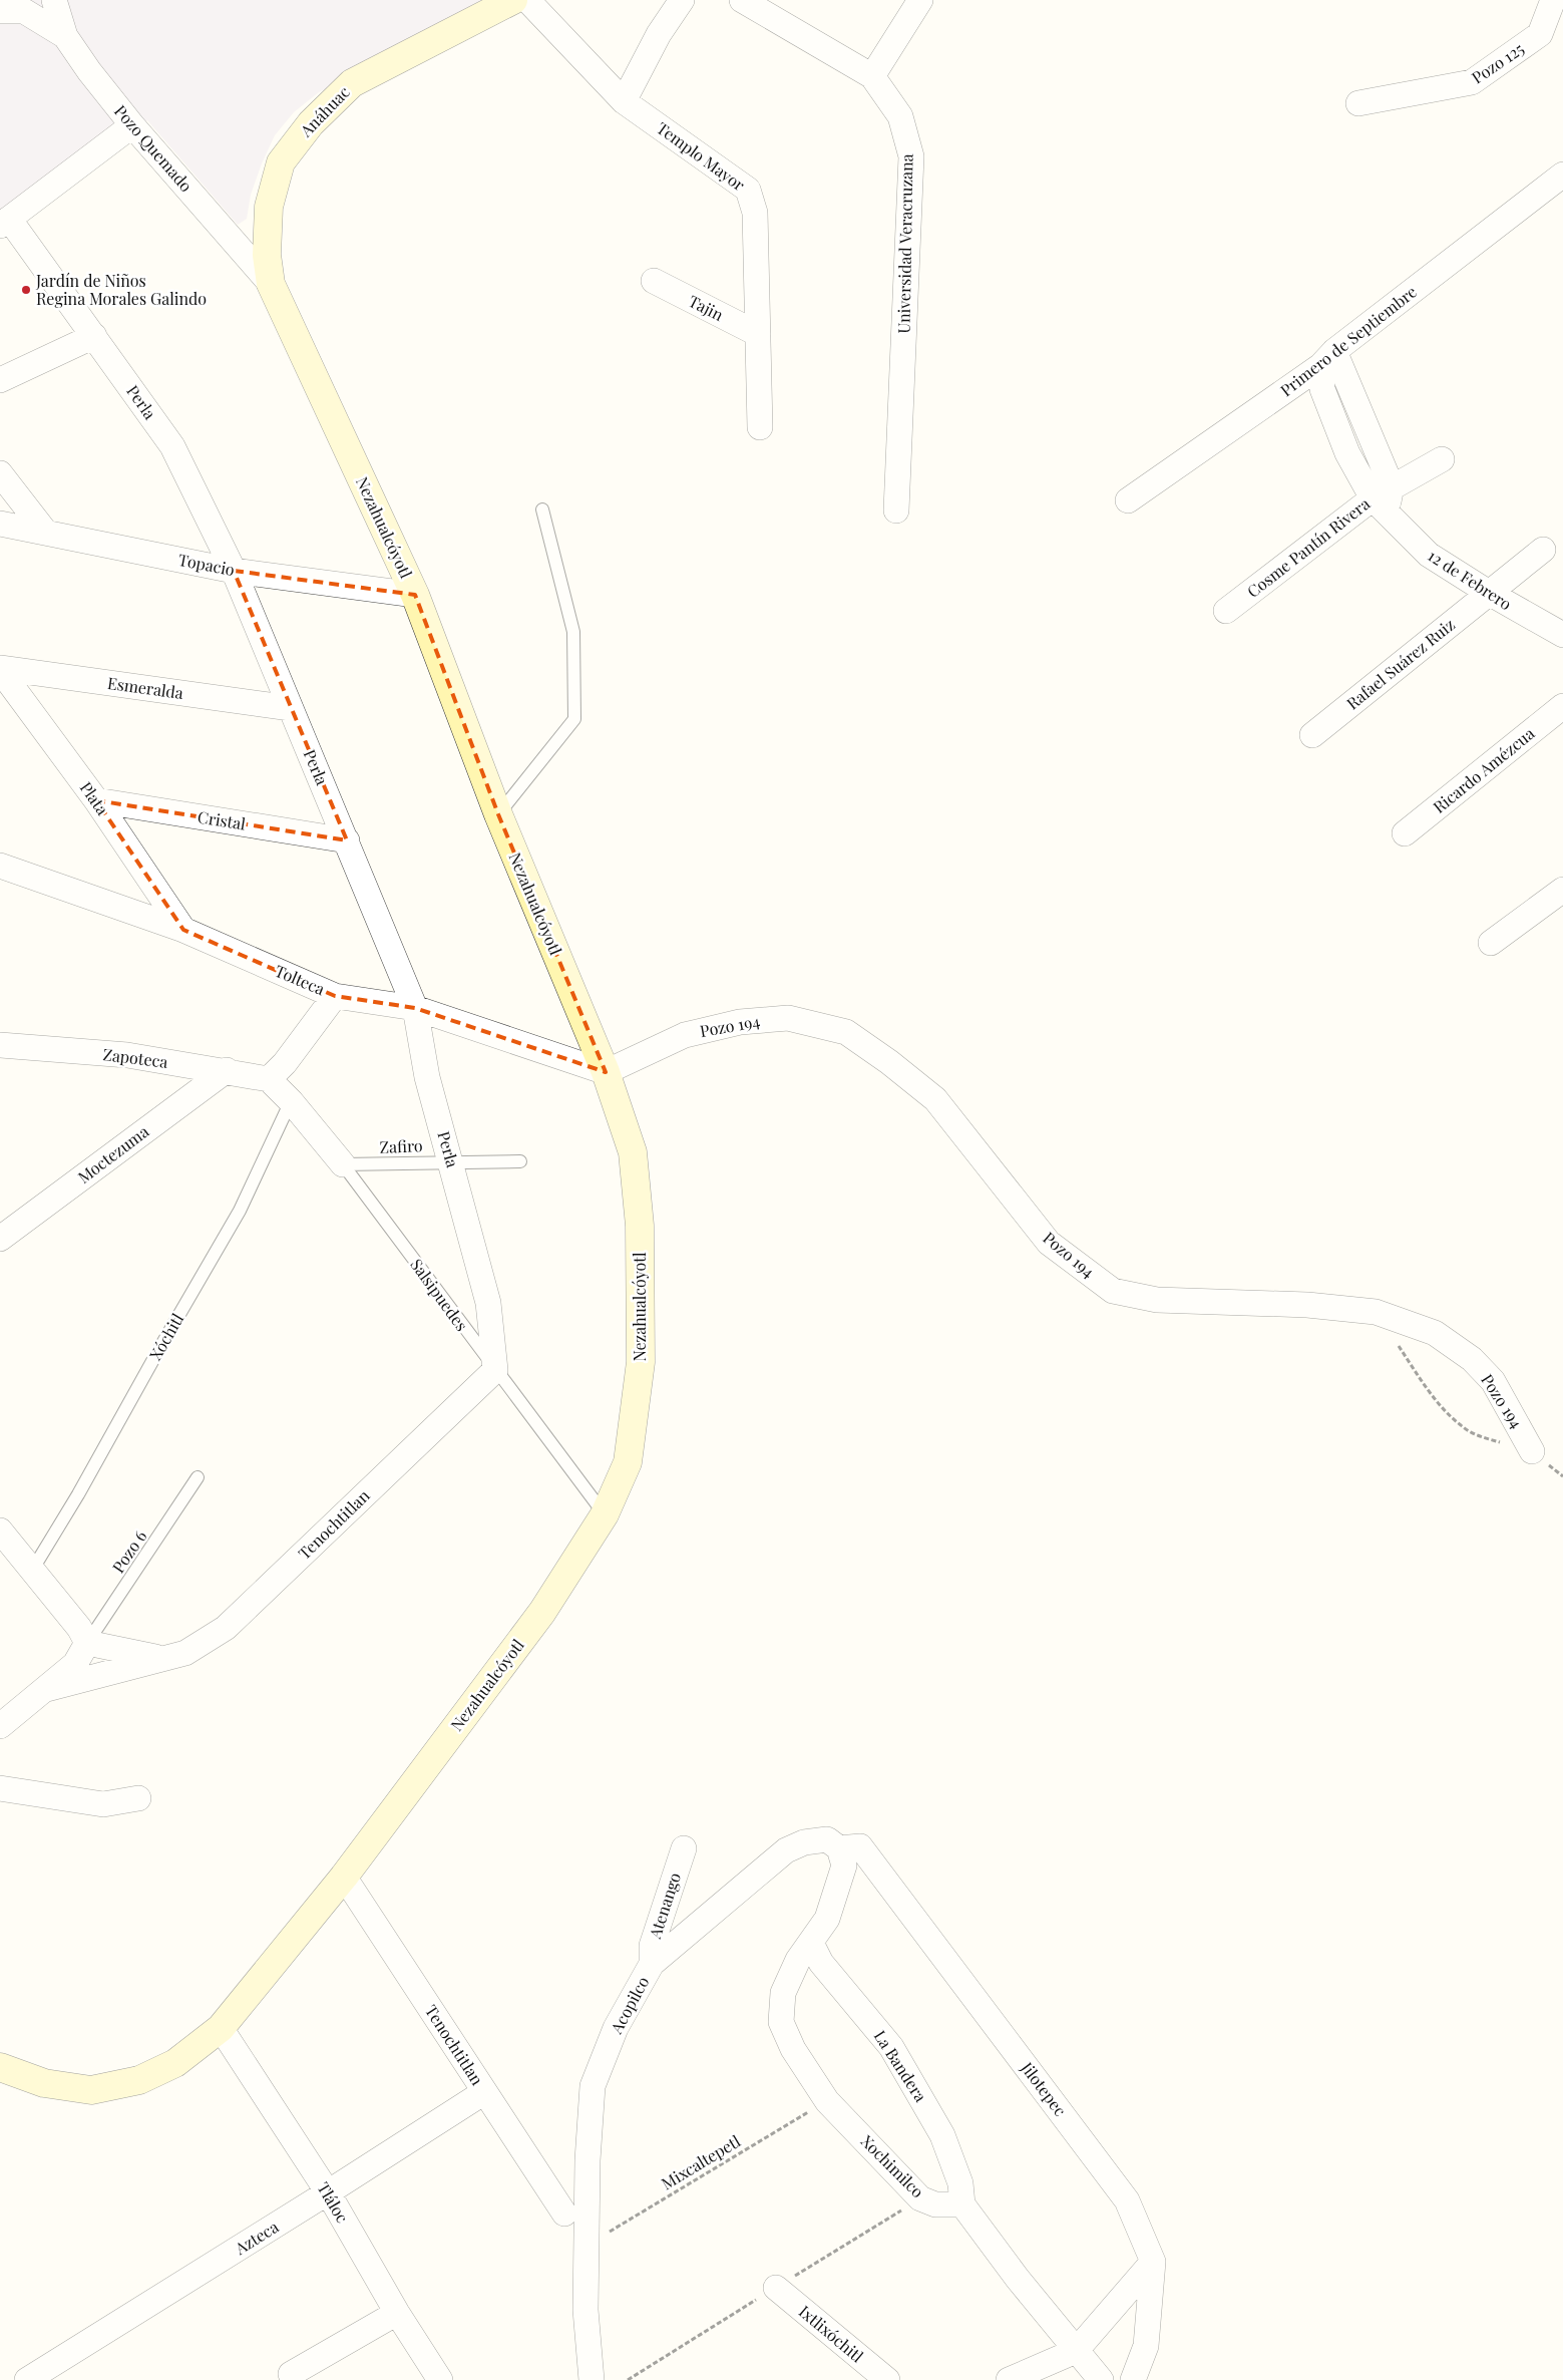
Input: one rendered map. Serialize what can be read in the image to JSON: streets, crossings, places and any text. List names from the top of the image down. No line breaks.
{"streets":{"main road":["Anáhuac","Nezahualcóyotl"],"street":["Pozo 125","Pozo Quemado","Templo Mayor","Universidad Veracruzana","Tajin","Primero de Septiembre","Perla","Cosme Pantín Rivera","Topacio","12 de Febrero","Rafael Suárez Ruiz","Esmeralda","Ricardo Amézcua","Plata","Cristal","Tolteca","Pozo 194","Zapoteca","Moctezuma","Salsipuedes","Tenochtitlan","Atenango","Acopilco","La Bandera","Jilotepec","Xochimilco","Tláloc","Azteca","Ixtlixóchitl"],"lane":["Zafiro","Xóchitl","Pozo 6"],"path":["Mixcaltepetl"]},"crossings":[["Anáhuac","Pozo Quemado"],["Anáhuac","Nezahualcóyotl"],["Pozo Quemado","Nezahualcóyotl"],["Templo Mayor","Tajin"],["Primero de Septiembre","12 de Febrero"],["Perla","Topacio"],["Perla","Esmeralda"],["Perla","Cristal"],["Perla","Tolteca"],["Perla","Zafiro"],["Perla","Salsipuedes"],["Perla","Tenochtitlan"],["Nezahualcóyotl","Topacio"],["Nezahualcóyotl","Tolteca"],["Nezahualcóyotl","Pozo 194"],["Nezahualcóyotl","Salsipuedes"],["Nezahualcóyotl","Tenochtitlan"],["Nezahualcóyotl","Tláloc"],["Cosme Pantín Rivera","12 de Febrero"],["12 de Febrero","Rafael Suárez Ruiz"],["Esmeralda","Plata"],["Plata","Cristal"],["Plata","Tolteca"],["Tolteca","Pozo 194"],["Zapoteca","Moctezuma"],["Zapoteca","Salsipuedes"],["Zafiro","Salsipuedes"],["Salsipuedes","Xóchitl"],["Salsipuedes","Tenochtitlan"],["Tenochtitlan","Pozo 6"],["Tenochtitlan","Azteca"],["Atenango","Acopilco"],["Acopilco","Jilotepec"],["Acopilco","Mixcaltepetl"],["La Bandera","Xochimilco"],["Mixcaltepetl","Xochimilco"],["Tláloc","Azteca"]],"places":["Jardín de Niños Regina Morales Galindo"]}
